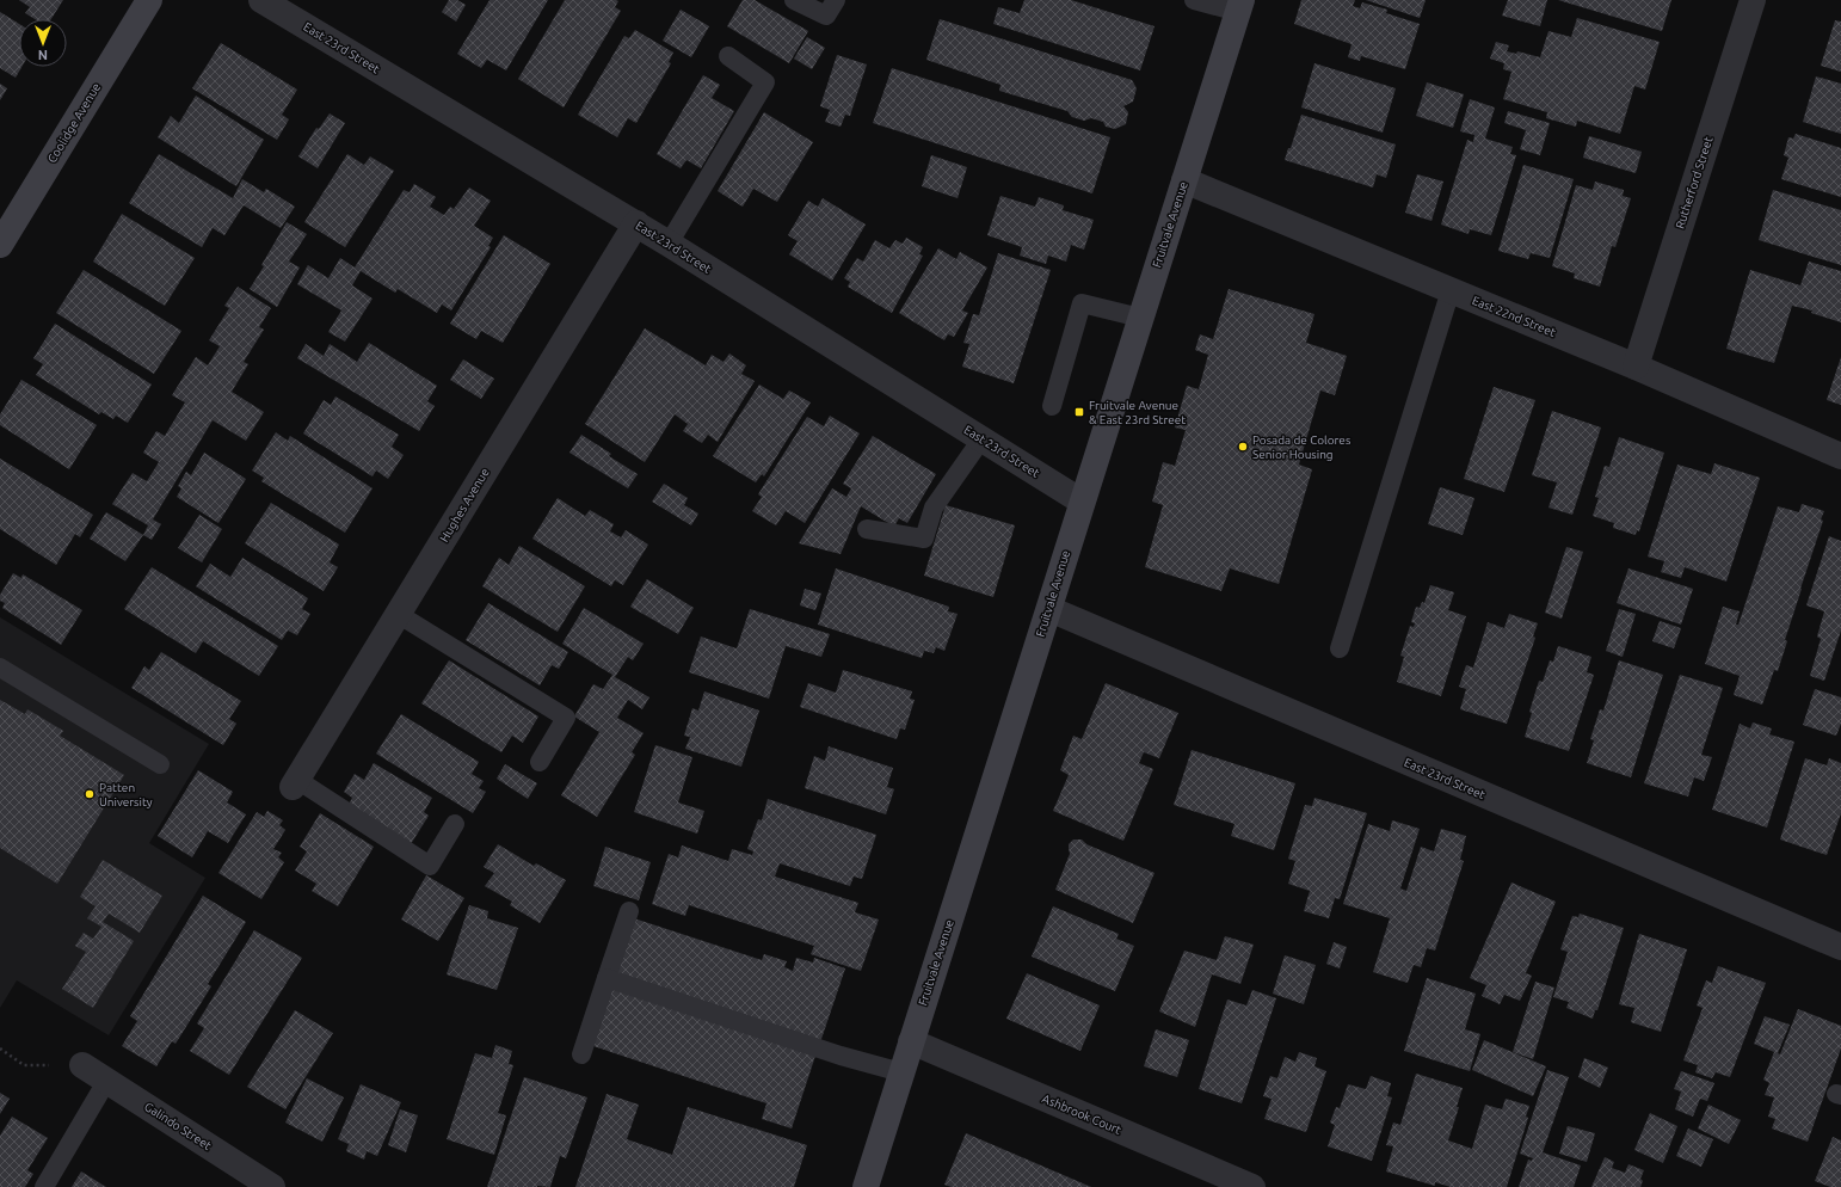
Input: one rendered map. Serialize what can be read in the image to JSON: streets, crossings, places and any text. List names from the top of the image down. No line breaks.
{"streets":{"main road":["Coolidge Avenue","Fruitvale Avenue"],"street":["East 23rd Street","Rutherford Street","East 22nd Street","Hughes Avenue","Ashbrook Court","Galindo Street"]},"crossings":[["East 23rd Street","Fruitvale Avenue"],["East 23rd Street","Hughes Avenue"],["Rutherford Street","East 22nd Street"],["Fruitvale Avenue","East 22nd Street"],["Fruitvale Avenue","Ashbrook Court"]],"places":{"transit":["Fruitvale Avenue & East 23rd Street"],"other":["Posada de Colores Senior Housing","Patten University"]},"north":"bottom"}
